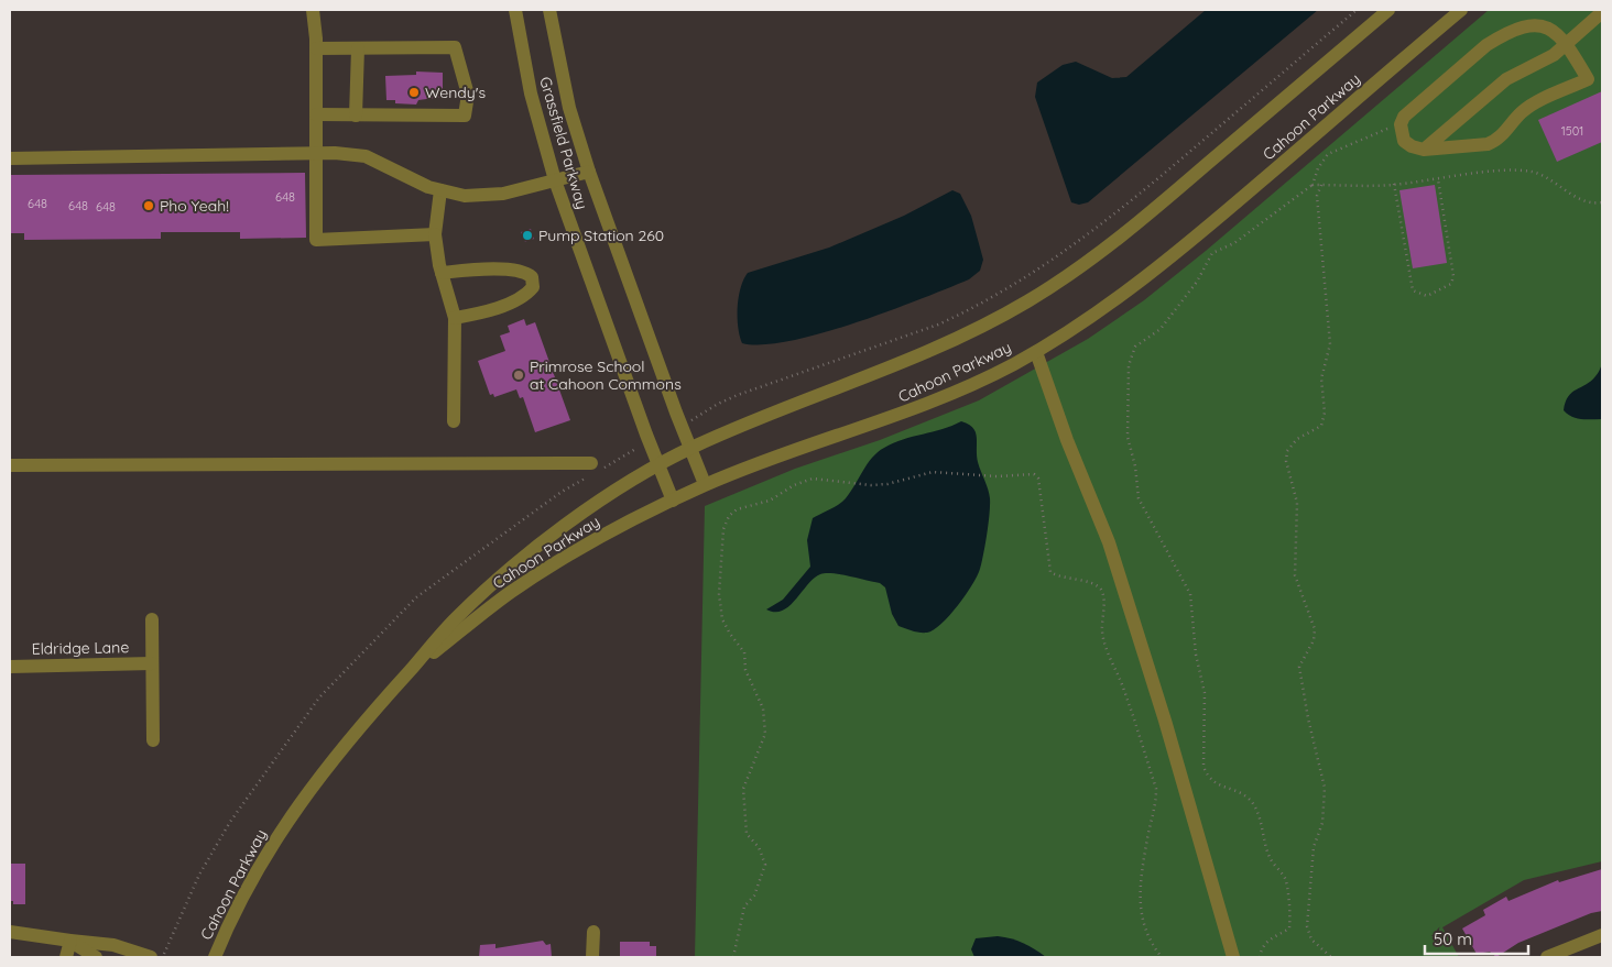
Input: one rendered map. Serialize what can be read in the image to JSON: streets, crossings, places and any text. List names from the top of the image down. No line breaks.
{"streets":{"street":["Cahoon Parkway","Grassfield Parkway","Eldridge Lane"]},"crossings":[["Cahoon Parkway","Grassfield Parkway"]],"places":["Wendy's","Pho Yeah!","Pump Station 260","Primrose School at Cahoon Commons"],"house_numbers":["1501","648","648","648","648"],"scale_bar":"50 m"}
